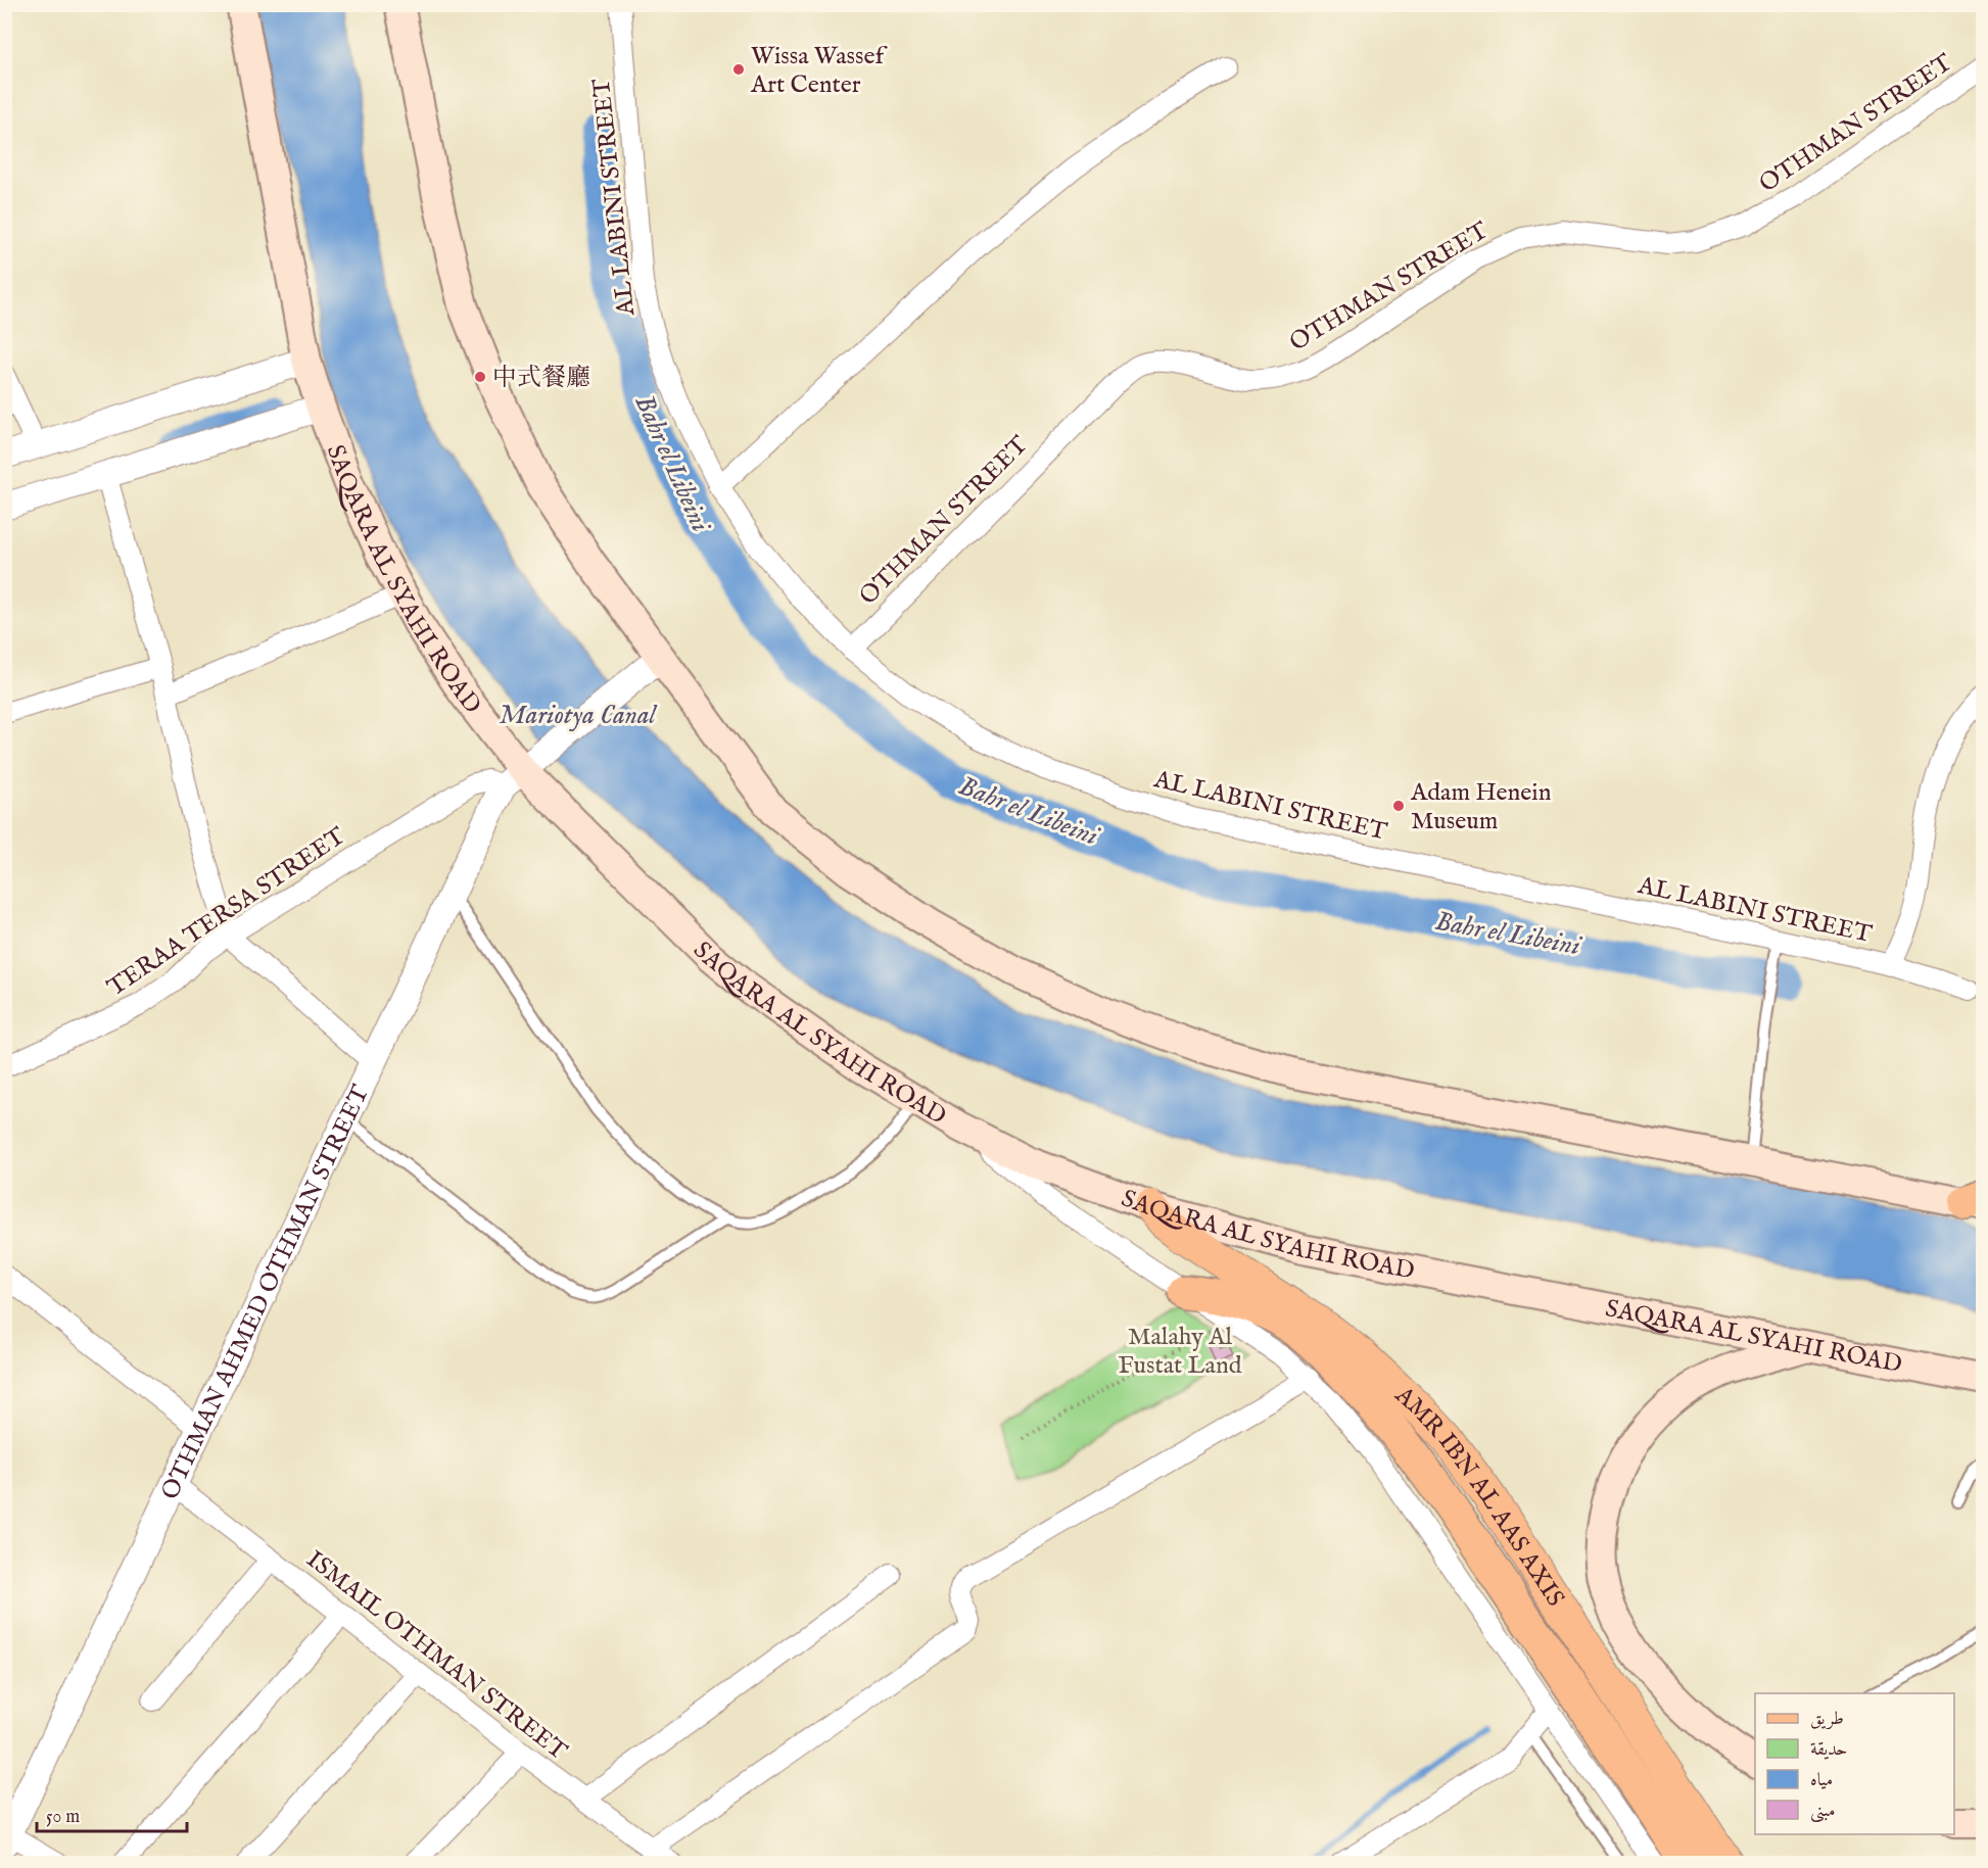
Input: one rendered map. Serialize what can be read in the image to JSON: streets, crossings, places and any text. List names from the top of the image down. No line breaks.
{"streets":{"main road":["SAQARA AL SYAHI ROAD","AMR IBN AL AAS AXIS"],"street":["OTHMAN STREET","AL LABINI STREET","TERAA TERSA STREET","OTHMAN AHMED OTHMAN STREET","ISMAIL OTHMAN STREET"]},"crossings":[["OTHMAN STREET","AL LABINI STREET"],["SAQARA AL SYAHI ROAD","TERAA TERSA STREET"],["SAQARA AL SYAHI ROAD","OTHMAN AHMED OTHMAN STREET"],["SAQARA AL SYAHI ROAD","AMR IBN AL AAS AXIS"],["TERAA TERSA STREET","OTHMAN AHMED OTHMAN STREET"],["OTHMAN AHMED OTHMAN STREET","ISMAIL OTHMAN STREET"]],"water":["Bahr el Libeini","Mariotya Canal"],"parks":["Malahy Al Fustat Land"],"places":["Wissa Wassef Art Center","中式餐廳","Adam Henein Museum"],"legend":["طريق","حديقة","مياه","مبنى"],"scale_bar":"50 m"}
